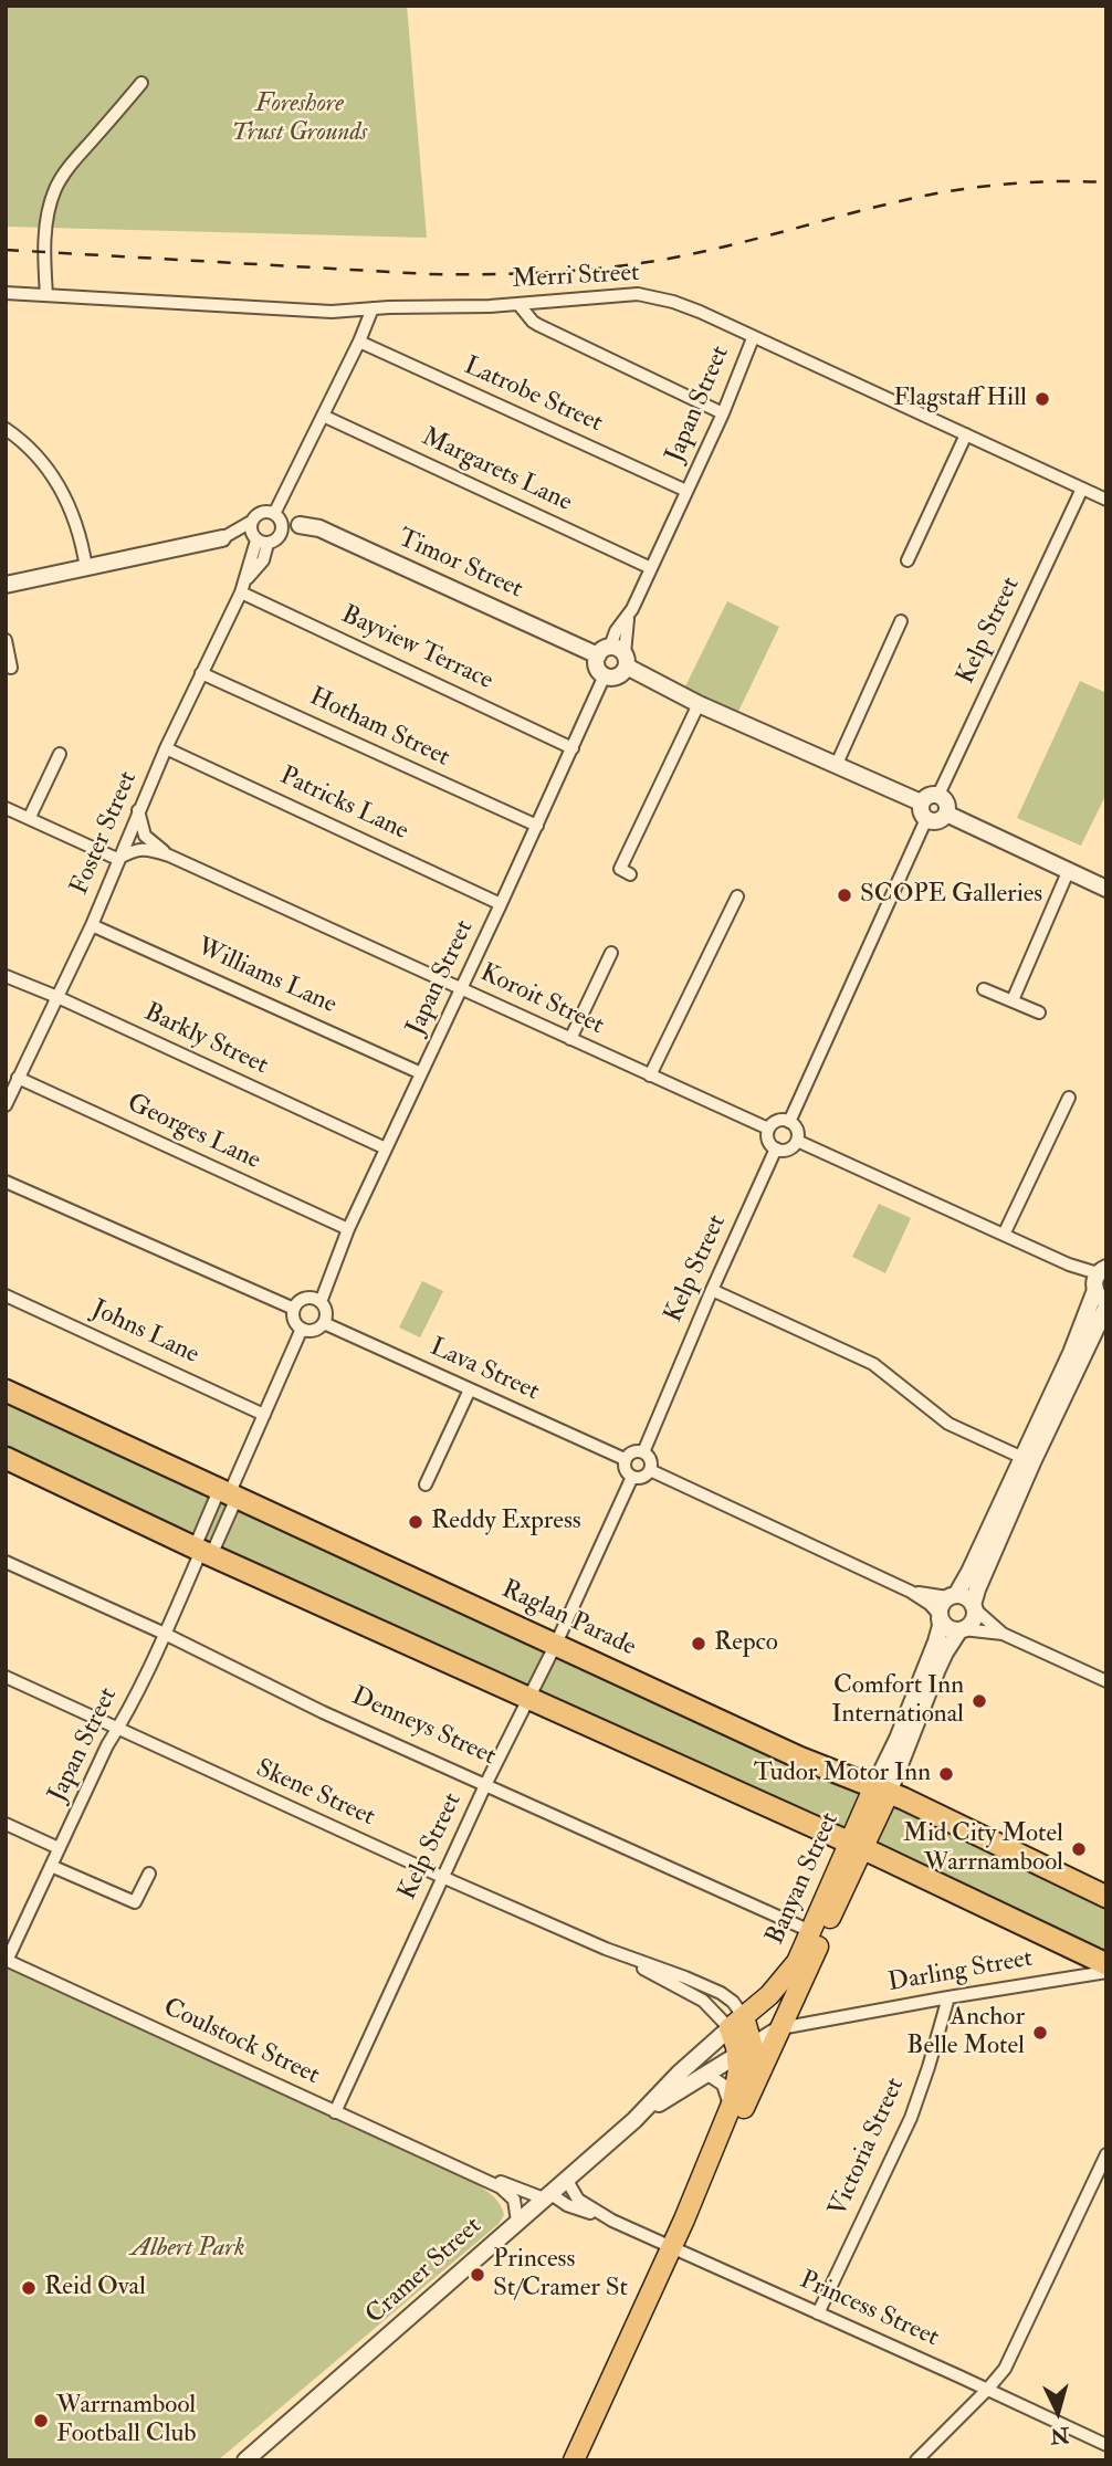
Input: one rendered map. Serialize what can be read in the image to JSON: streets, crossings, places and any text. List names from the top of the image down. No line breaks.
{"streets":{"highway":["Raglan Parade"],"main road":["Banyan Street"],"street":["Merri Street","Latrobe Street","Japan Street","Margarets Lane","Timor Street","Kelp Street","Bayview Terrace","Hotham Street","Patricks Lane","Foster Street","Williams Lane","Koroit Street","Barkly Street","Georges Lane","Johns Lane","Lava Street","Denneys Street","Skene Street","Darling Street","Coulstock Street","Victoria Street","Cramer Street","Princess Street"]},"crossings":[["Merri Street","Japan Street"],["Merri Street","Kelp Street"],["Latrobe Street","Japan Street"],["Japan Street","Margarets Lane"],["Japan Street","Timor Street"],["Japan Street","Bayview Terrace"],["Japan Street","Hotham Street"],["Japan Street","Patricks Lane"],["Japan Street","Williams Lane"],["Japan Street","Koroit Street"],["Japan Street","Barkly Street"],["Japan Street","Georges Lane"],["Japan Street","Johns Lane"],["Japan Street","Lava Street"],["Japan Street","Raglan Parade"],["Japan Street","Denneys Street"],["Japan Street","Skene Street"],["Japan Street","Coulstock Street"],["Timor Street","Kelp Street"],["Timor Street","Foster Street"],["Kelp Street","Koroit Street"],["Kelp Street","Lava Street"],["Kelp Street","Raglan Parade"],["Kelp Street","Denneys Street"],["Kelp Street","Skene Street"],["Kelp Street","Coulstock Street"],["Bayview Terrace","Foster Street"],["Hotham Street","Foster Street"],["Patricks Lane","Foster Street"],["Foster Street","Williams Lane"],["Foster Street","Koroit Street"],["Foster Street","Barkly Street"],["Foster Street","Georges Lane"],["Raglan Parade","Banyan Street"],["Denneys Street","Banyan Street"],["Skene Street","Banyan Street"],["Skene Street","Cramer Street"],["Banyan Street","Darling Street"],["Banyan Street","Cramer Street"],["Darling Street","Victoria Street"],["Coulstock Street","Cramer Street"],["Coulstock Street","Princess Street"],["Victoria Street","Princess Street"],["Cramer Street","Princess Street"]],"parks":["Foreshore Trust Grounds","Albert Park"],"places":["Flagstaff Hill","SCOPE Galleries","Reddy Express","Repco","Comfort Inn International","Tudor Motor Inn","Mid City Motel Warrnambool","Anchor Belle Motel","Princess St/Cramer St","Reid Oval","Warrnambool Football Club"],"north":"bottom"}
